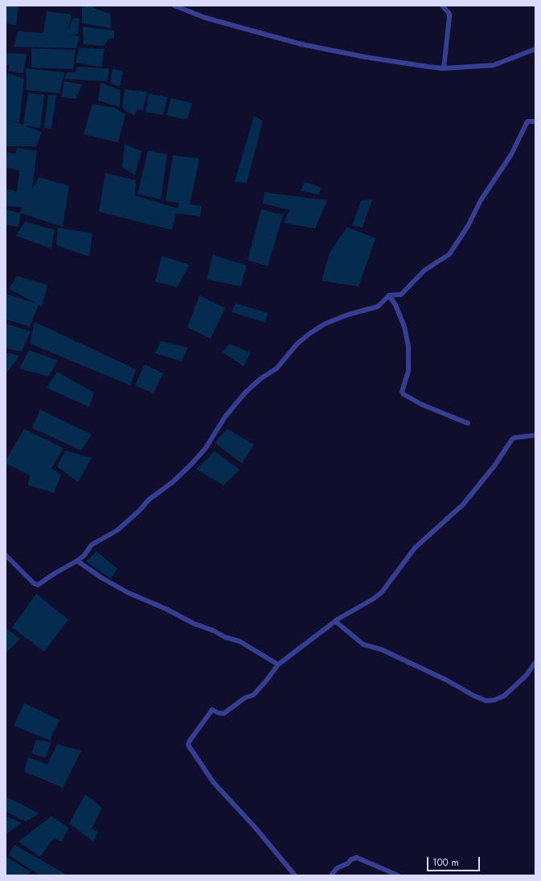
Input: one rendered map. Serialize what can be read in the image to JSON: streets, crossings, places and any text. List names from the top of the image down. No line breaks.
{"scale_bar":"100 m"}
